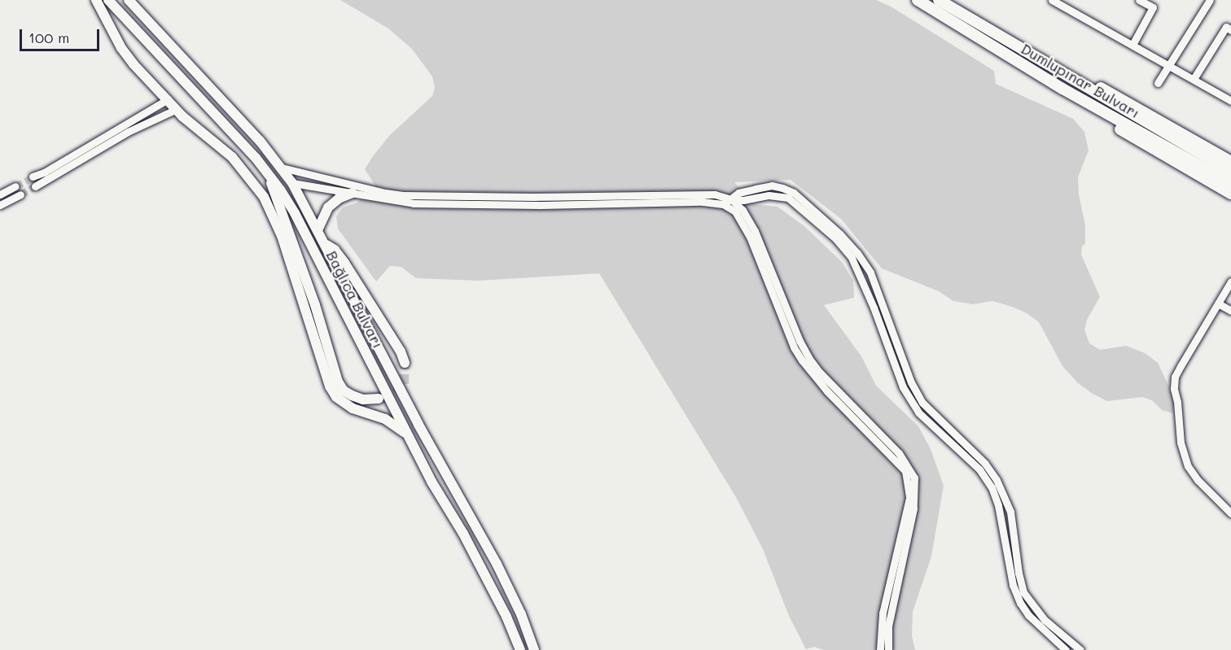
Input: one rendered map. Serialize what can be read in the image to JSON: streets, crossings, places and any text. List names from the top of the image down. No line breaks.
{"streets":{"highway":["Dumlupınar Bulvarı"],"main road":["Bağlıca Bulvarı"]},"scale_bar":"100 m"}
